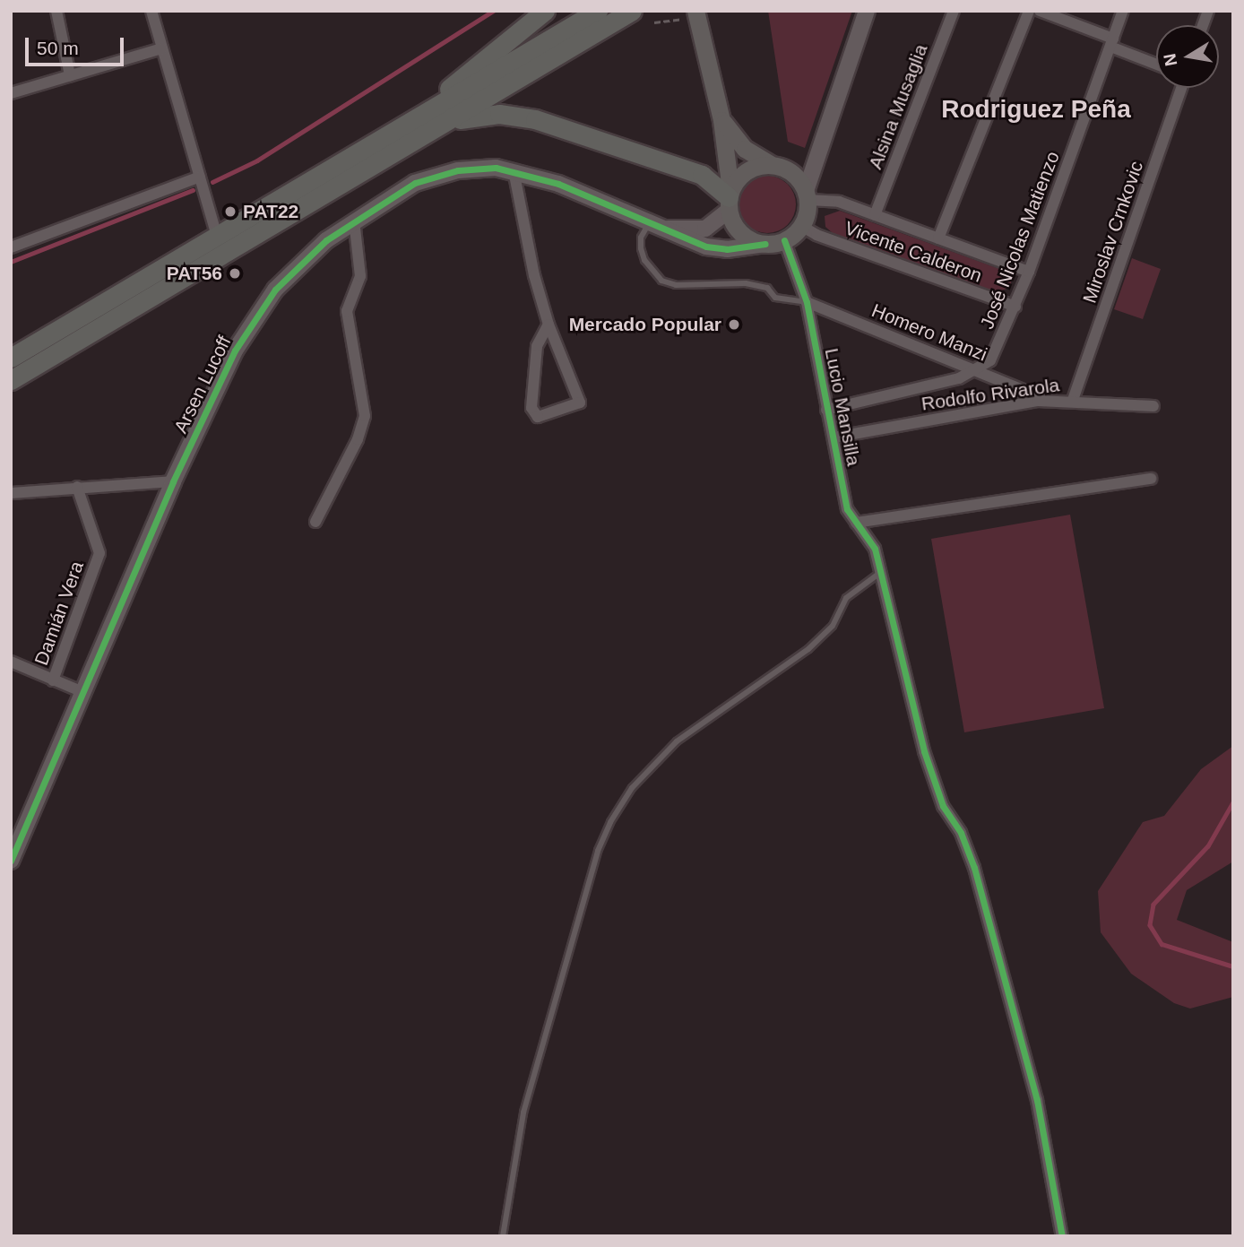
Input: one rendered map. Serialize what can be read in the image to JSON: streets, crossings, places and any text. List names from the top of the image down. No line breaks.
{"streets":{"street":["Alsina Musaglia","Miroslav Crnkovic","José Nicolas Matienzo","Vicente Calderon","Homero Manzi","Arsen Lucoff","Rodolfo Rivarola","Lucio Mansilla","Damián Vera"]},"crossings":[["Miroslav Crnkovic","Rodolfo Rivarola"],["José Nicolas Matienzo","Vicente Calderon"],["José Nicolas Matienzo","Homero Manzi"],["José Nicolas Matienzo","Rodolfo Rivarola"],["Vicente Calderon","Arsen Lucoff"],["Vicente Calderon","Lucio Mansilla"],["Homero Manzi","Rodolfo Rivarola"],["Homero Manzi","Lucio Mansilla"],["Arsen Lucoff","Lucio Mansilla"],["Rodolfo Rivarola","Lucio Mansilla"]],"districts":["Rodriguez Peña"],"places":["PAT22","PAT56","Mercado Popular"],"scale_bar":"50 m","north":"left"}
